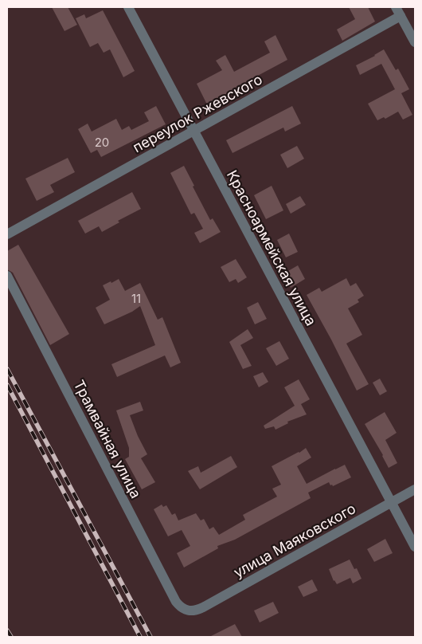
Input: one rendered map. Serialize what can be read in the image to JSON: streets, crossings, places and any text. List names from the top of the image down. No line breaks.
{"streets":{"street":["переулок Ржевского","Красноармейская улица","Трамвайная улица","улица Маяковского"]},"crossings":[["переулок Ржевского","Красноармейская улица"],["Красноармейская улица","улица Маяковского"],["Трамвайная улица","улица Маяковского"]],"house_numbers":["20","11"]}
